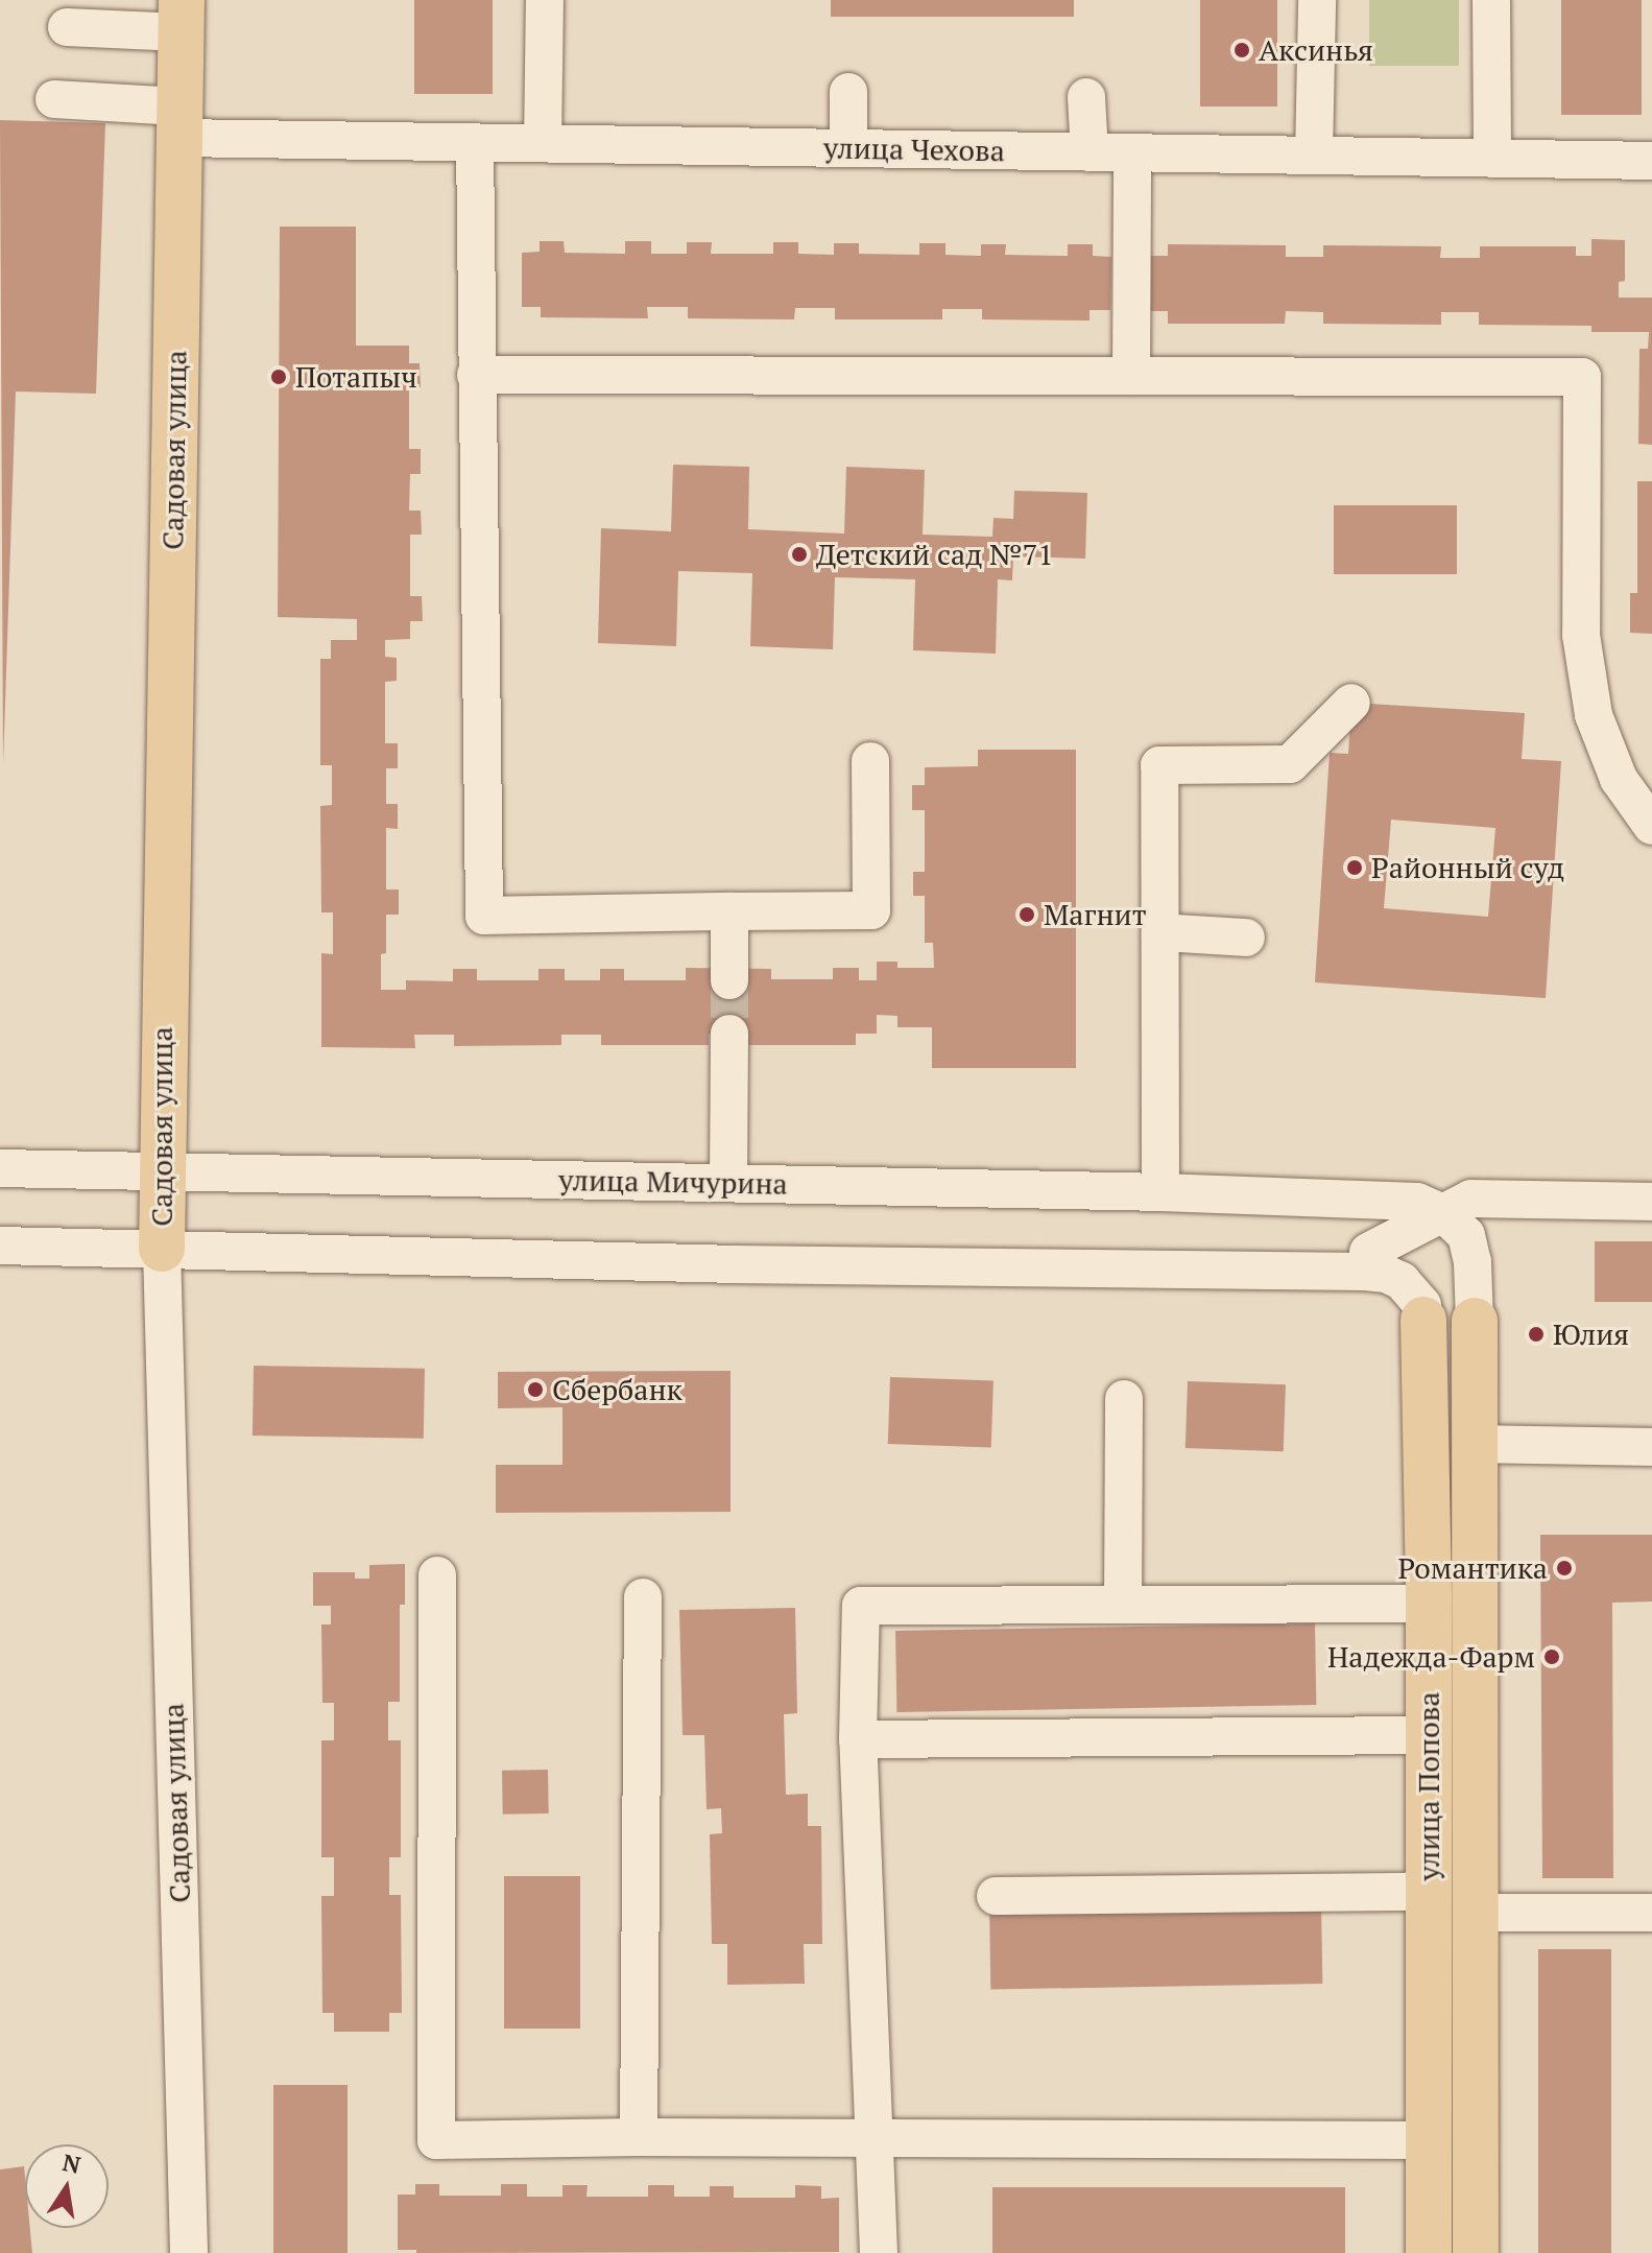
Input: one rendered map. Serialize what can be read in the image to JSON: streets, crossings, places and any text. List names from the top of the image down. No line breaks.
{"streets":{"main road":["Садовая улица","улица Попова"],"street":["улица Чехова","улица Мичурина"]},"crossings":[["улица Чехова","Садовая улица"],["Садовая улица","улица Мичурина"]],"places":["Аксинья","Потапыч","Детский сад №71","Районный суд","Магнит","Юлия","Сбербанк","Романтика","Надежда-Фарм"],"north":"top"}
